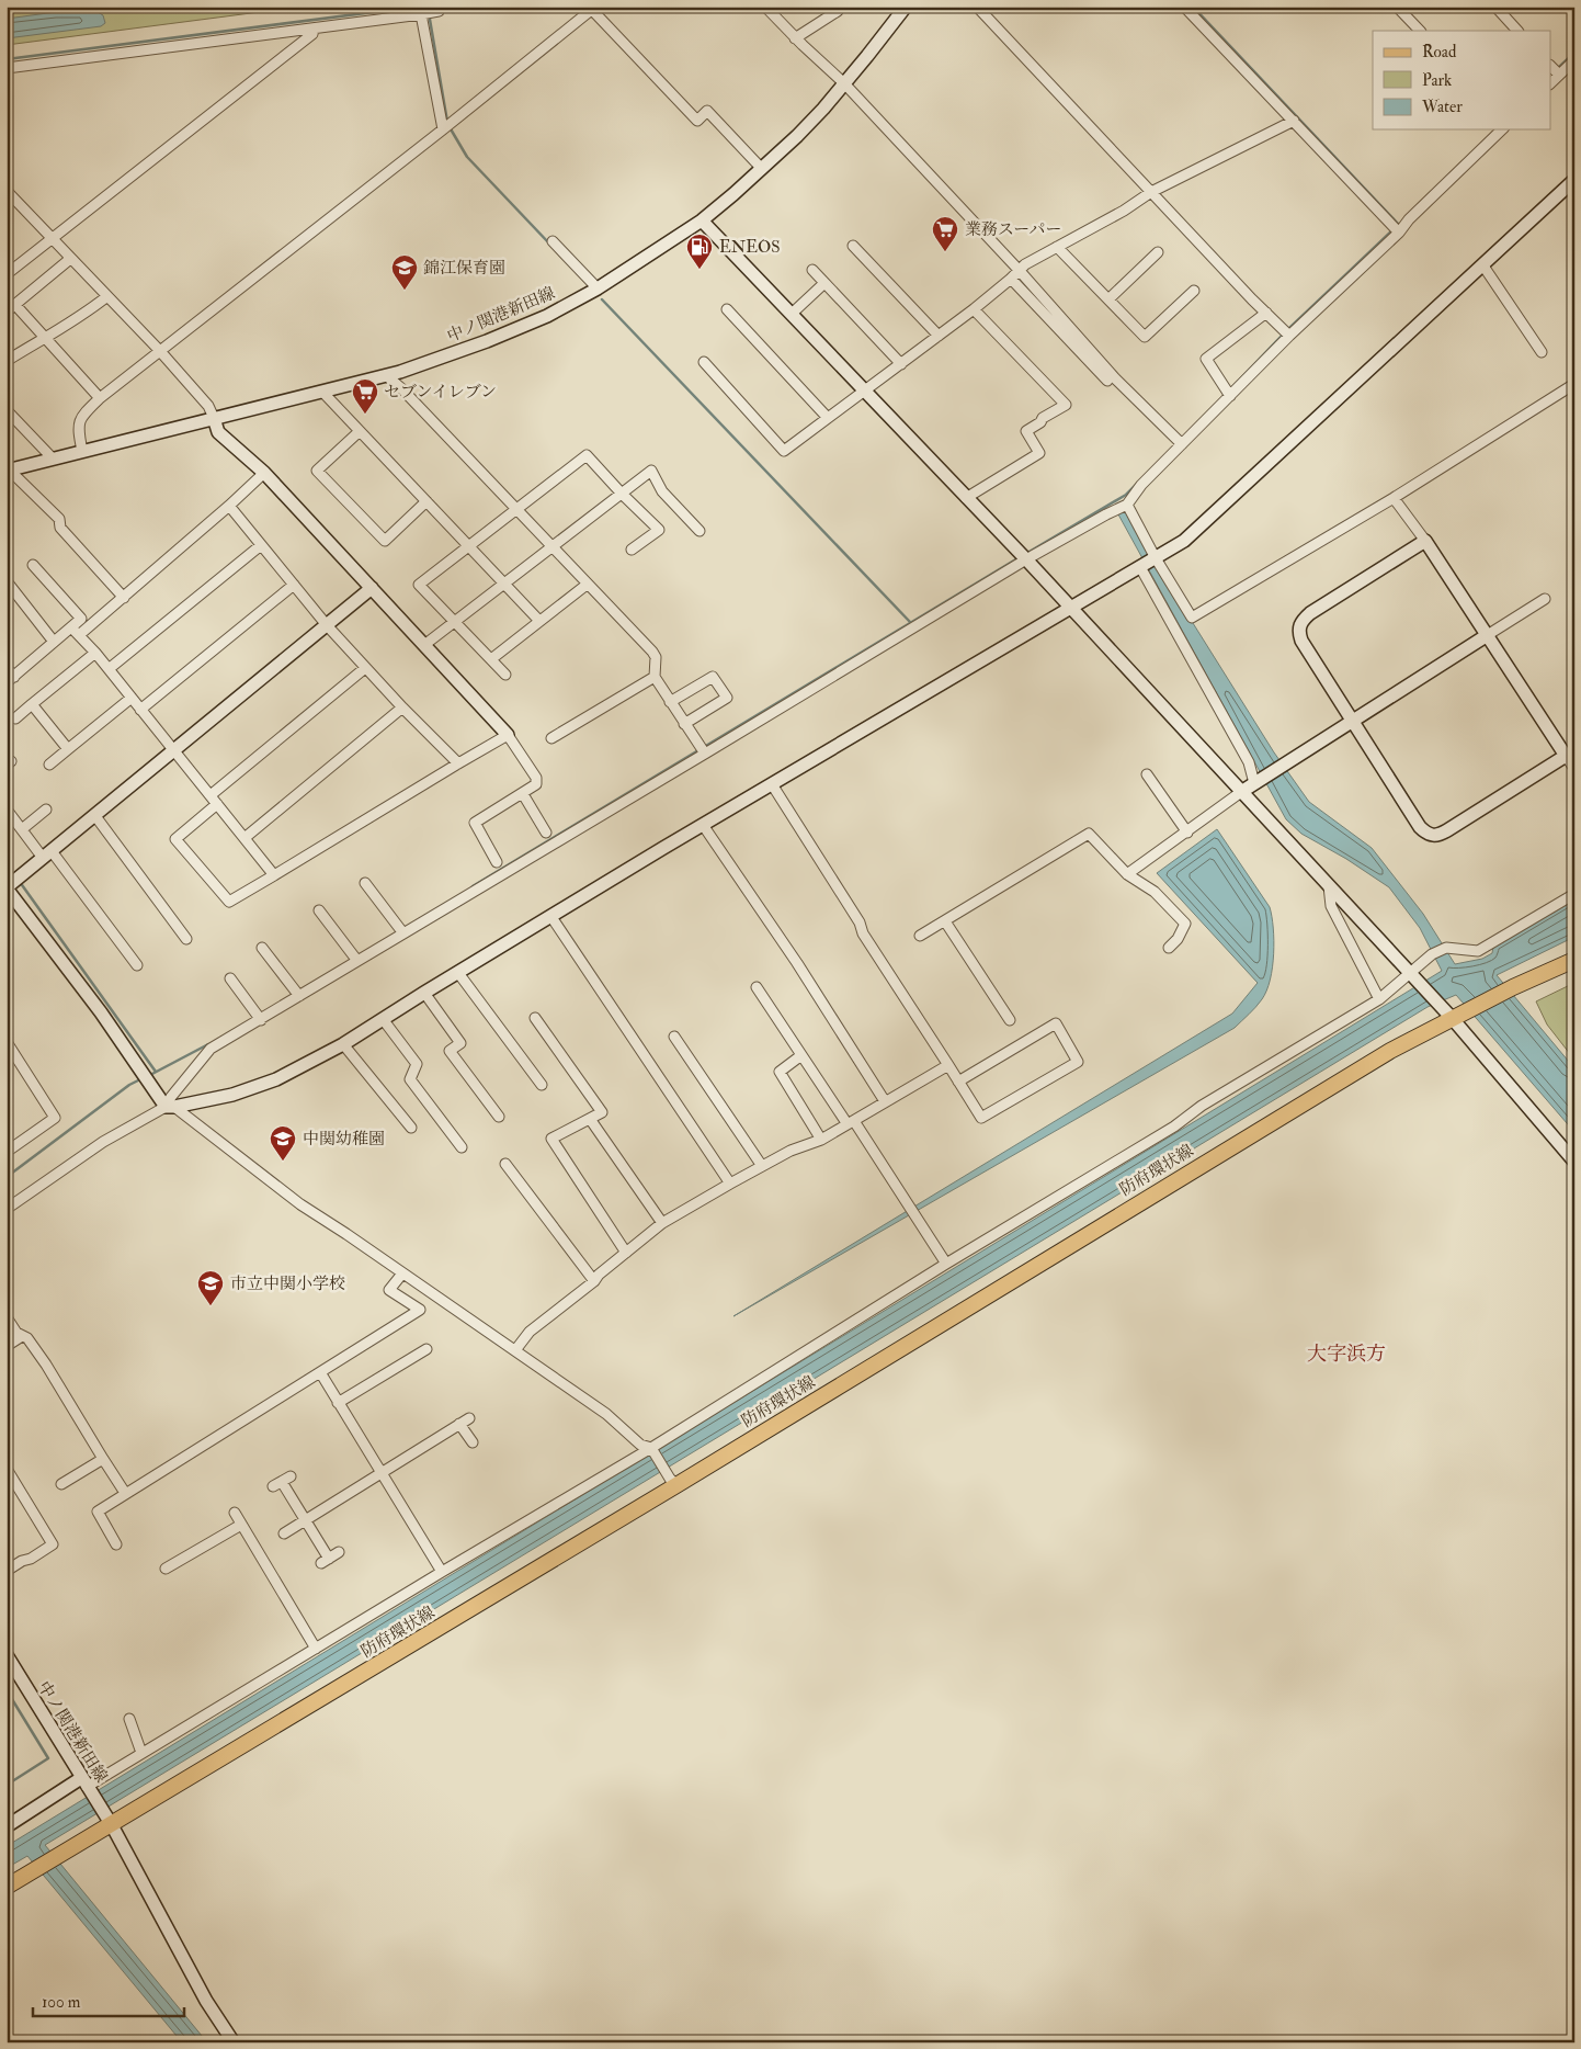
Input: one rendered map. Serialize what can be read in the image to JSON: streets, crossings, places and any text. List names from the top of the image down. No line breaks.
{"streets":{"main road":["防府環状線"],"street":["中ノ関港新田線"]},"crossings":[["中ノ関港新田線","防府環状線"]],"districts":["大字浜方"],"places":{"supermarket":["業務スーパー","セブンイレブン"],"fuel station":["ENEOS"],"school or university":["錦江保育園","中関幼稚園","市立中関小学校"]},"legend":["Road","Park","Water"],"scale_bar":"100 m"}
